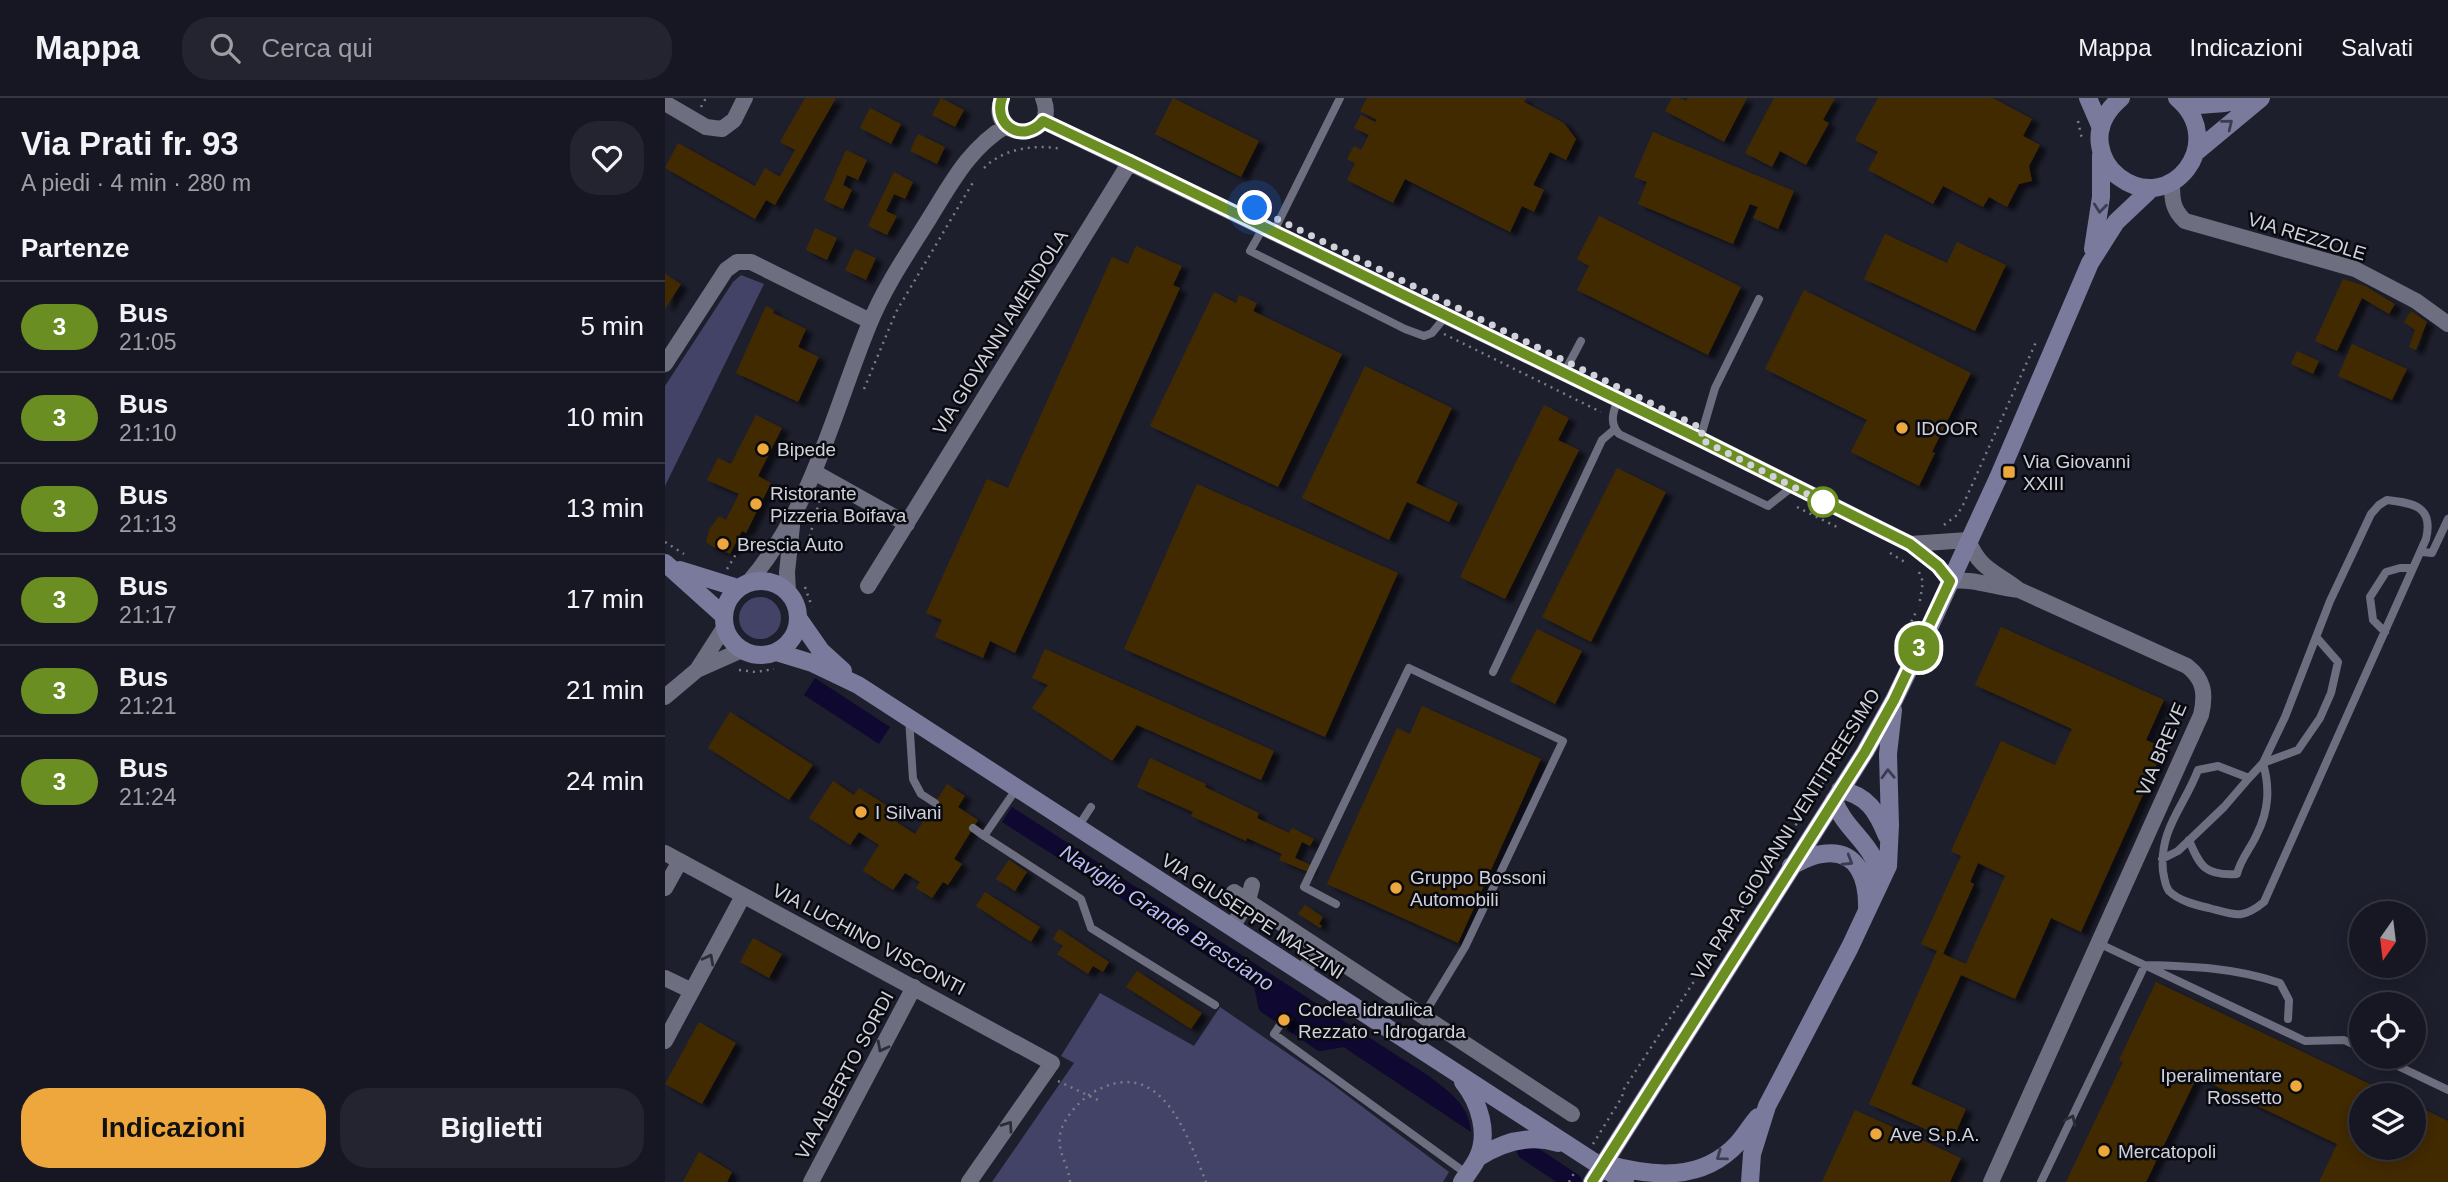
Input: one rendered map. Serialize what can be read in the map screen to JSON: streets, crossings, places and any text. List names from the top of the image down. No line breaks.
{"streets":{"street":["VIA REZZOLE","VIA GIOVANNI AMENDOLA","VIA BREVE","VIA PAPA GIOVANNI VENTITREESIMO","VIA GIUSEPPE MAZZINI","VIA LUCHINO VISCONTI","VIA ALBERTO SORDI"]},"crossings":[["VIA LUCHINO VISCONTI","VIA ALBERTO SORDI"]],"one_way":["VIA ALBERTO SORDI"],"water":["Naviglio Grande Bresciano"],"places":{"other":["IDOOR","Bipede","Ristorante Pizzeria Boifava","Brescia Auto","I Silvani","Gruppo Bossoni Automobili","Coclea idraulica Rezzato - Idrogarda","Iperalimentare Rossetto","Ave S.p.A.","Mercatopoli"],"transit":["Via Giovanni XXIII"]},"lines":["bus line 3"],"north":"bottom","page":{"header":"Mappa","search":"Cerca qui","nav":["Mappa","Indicazioni","Salvati"],"heading":[["Via Prati fr. 93","A piedi · 4 min · 280 m"],"Partenze"],"on_map":"3","list":[{"mark":"3","name":"Bus","note":"21:05","value":"5 min"},{"mark":"3","name":"Bus","note":"21:10","value":"10 min"},{"mark":"3","name":"Bus","note":"21:13","value":"13 min"},{"mark":"3","name":"Bus","note":"21:17","value":"17 min"},{"mark":"3","name":"Bus","note":"21:21","value":"21 min"},{"mark":"3","name":"Bus","note":"21:24","value":"24 min"}],"buttons":["Indicazioni","Biglietti"]}}
